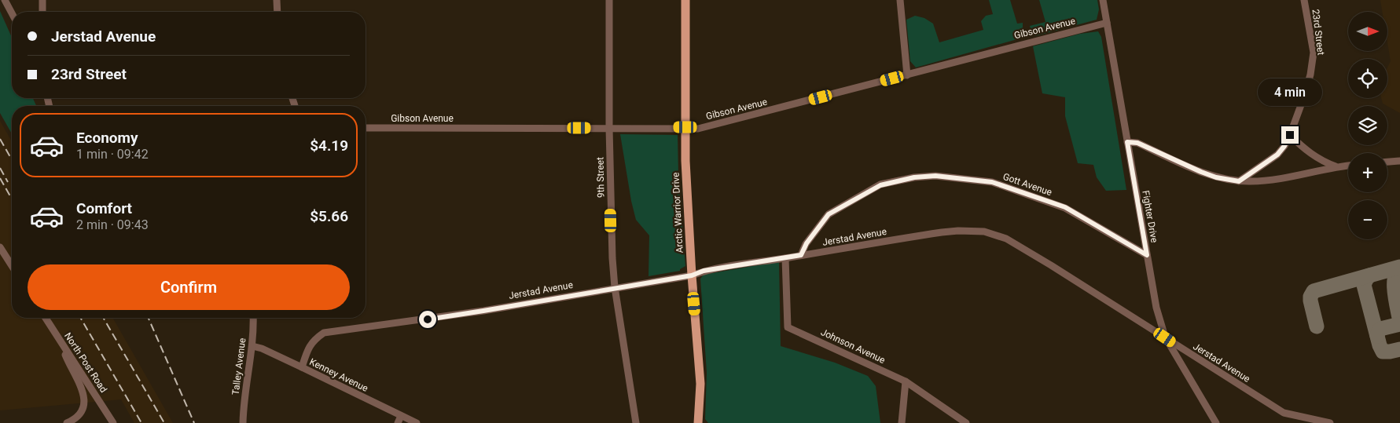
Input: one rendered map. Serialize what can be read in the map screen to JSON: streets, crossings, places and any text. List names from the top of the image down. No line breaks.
{"streets":{"main road":["Arctic Warrior Drive"],"street":["Gibson Avenue","23rd Street","9th Street","Gott Avenue","Fighter Drive","Jerstad Avenue","Johnson Avenue","North Post Road","Talley Avenue","Kenney Avenue"]},"crossings":[["Gibson Avenue","9th Street"],["Gibson Avenue","Arctic Warrior Drive"],["Gibson Avenue","Fighter Drive"],["9th Street","Jerstad Avenue"],["Gott Avenue","Fighter Drive"],["Gott Avenue","Jerstad Avenue"],["Arctic Warrior Drive","Jerstad Avenue"],["Fighter Drive","Jerstad Avenue"],["Jerstad Avenue","Johnson Avenue"],["Jerstad Avenue","Kenney Avenue"],["Talley Avenue","Kenney Avenue"]],"north":"right","page":{"map_buttons":["+","−"],"banner":["Jerstad Avenue","23rd Street"],"bubble":"4 min","list":[{"name":"Economy","note":"1 min · 09:42","value":"$4.19"},{"name":"Comfort","note":"2 min · 09:43","value":"$5.66"}],"buttons":"Confirm"}}
